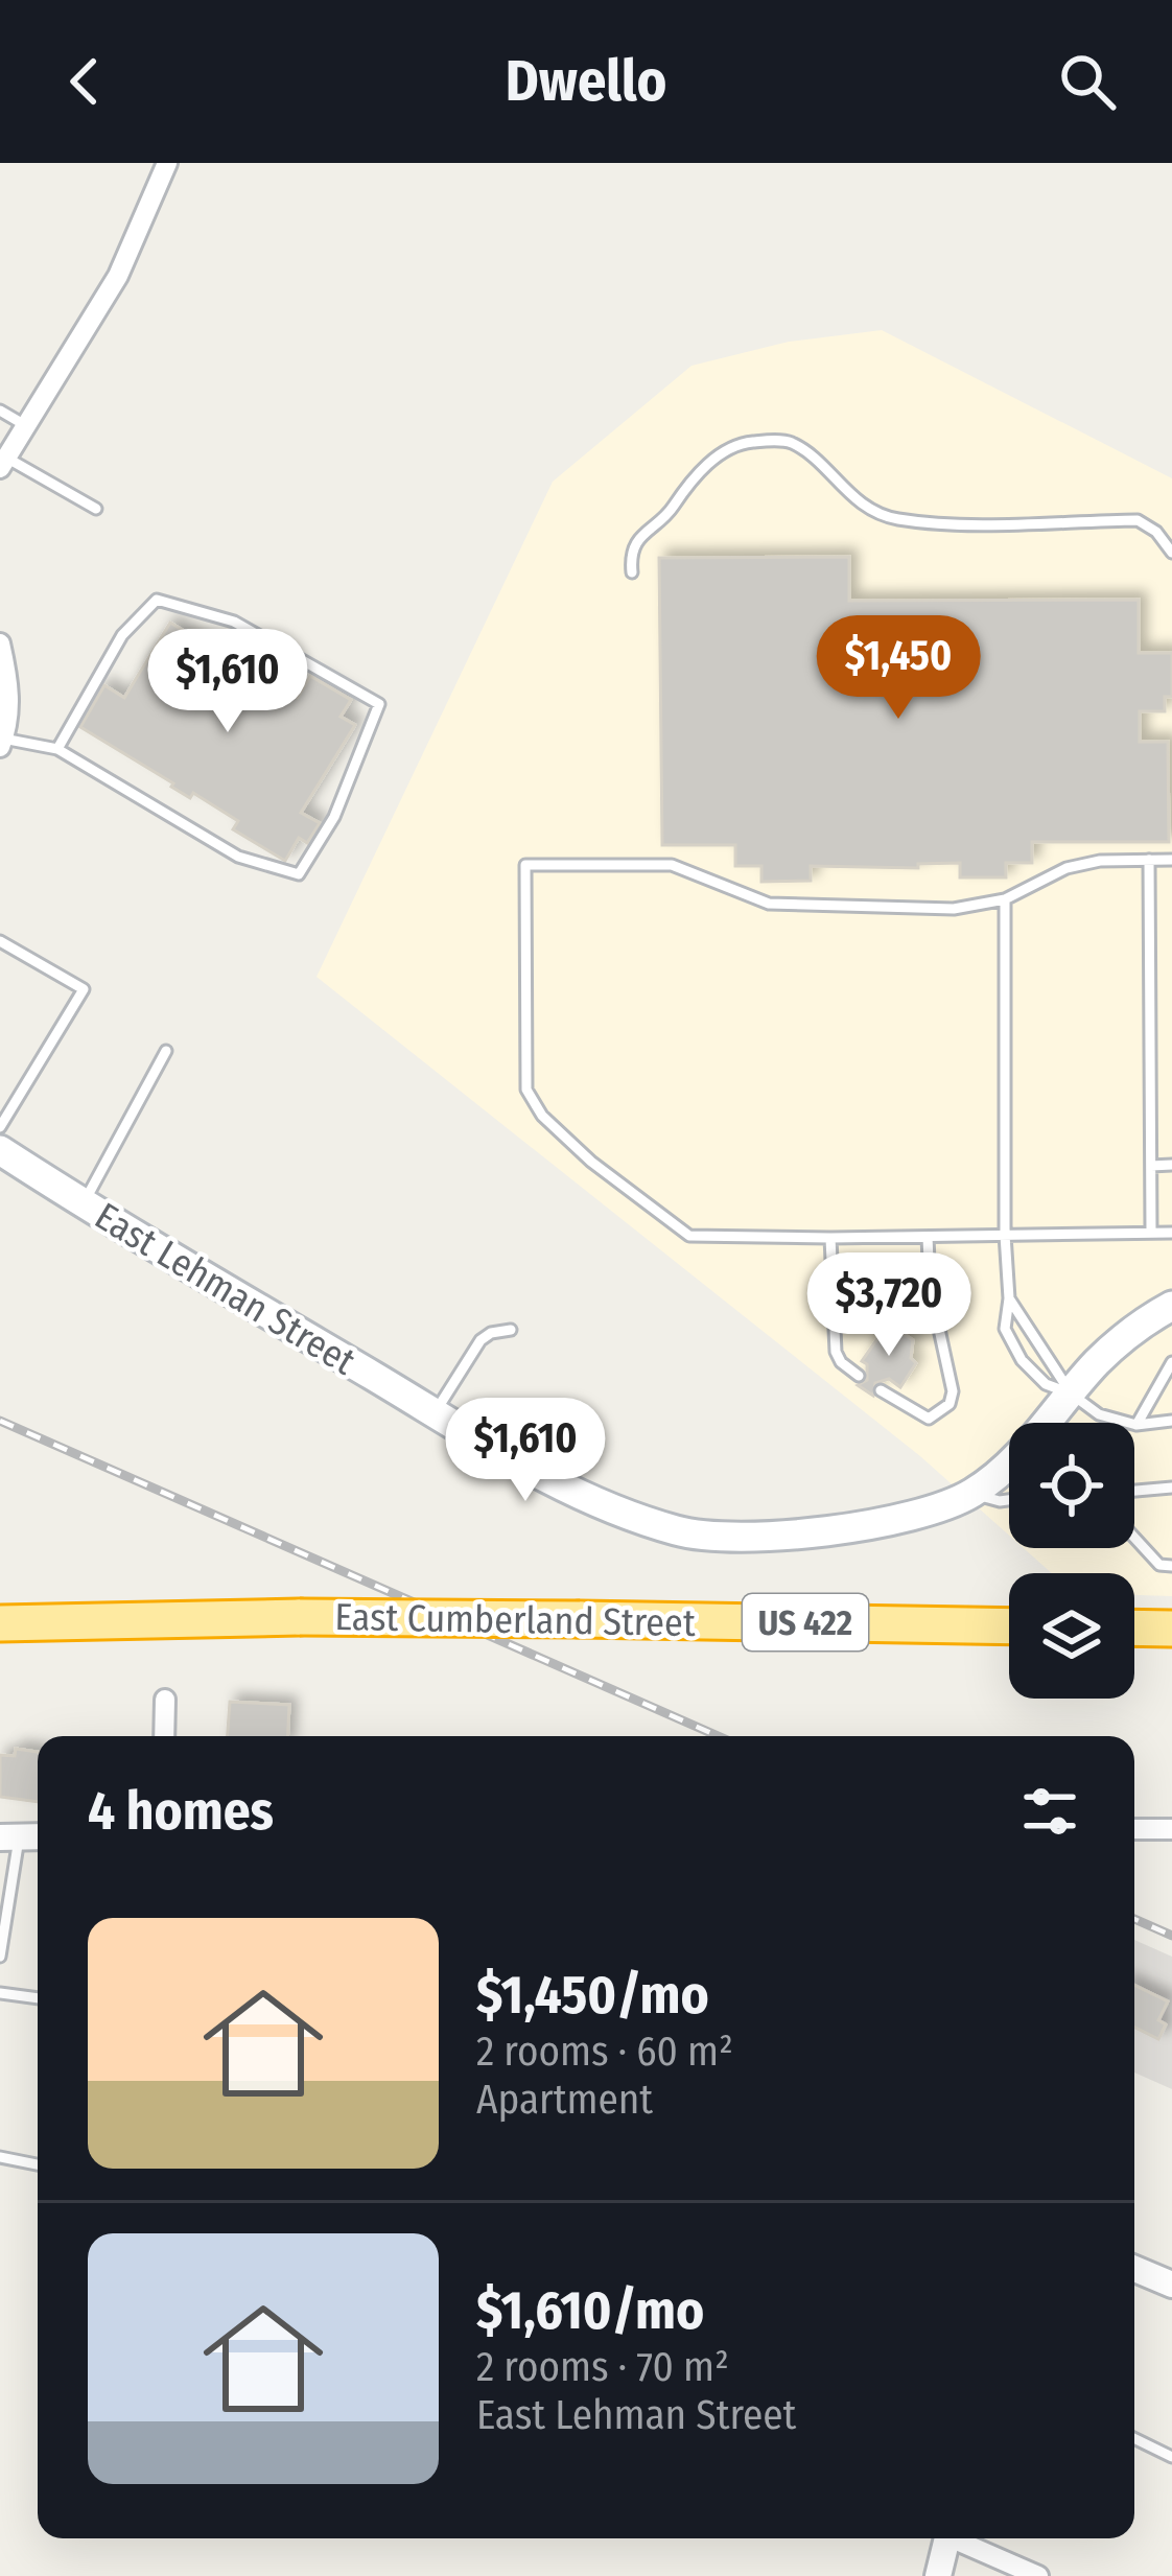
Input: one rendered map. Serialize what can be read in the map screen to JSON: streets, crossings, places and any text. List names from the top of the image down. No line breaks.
{"streets":{"highway":["East Cumberland Street","US 422"],"main road":["East Lehman Street"]},"page":{"header":"Dwello","price":["$1,450","$1,610","$3,720","$1,610"],"heading":"4 homes","list":[{"name":"$1,450/mo","note":"2 rooms · 60 m² · Apartment"},{"name":"$1,610/mo","note":"2 rooms · 70 m² · East Lehman Street"}]}}
